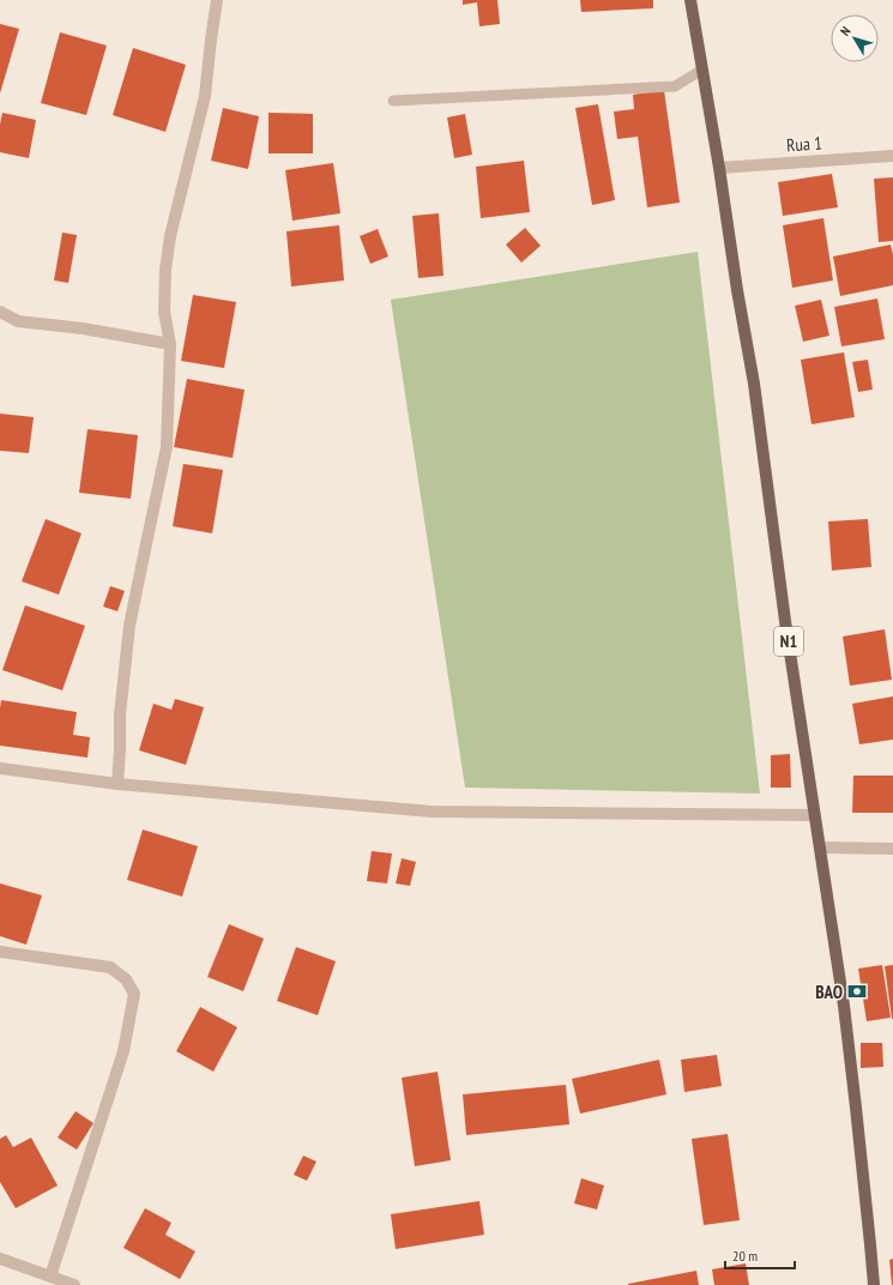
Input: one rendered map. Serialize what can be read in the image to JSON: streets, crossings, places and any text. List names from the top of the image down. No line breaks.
{"streets":{"main road":["N1"],"street":["Rua 1"]},"crossings":[["Rua 1","N1"]],"places":{"bank":["BAO"]},"scale_bar":"20 m","north":"top left"}
